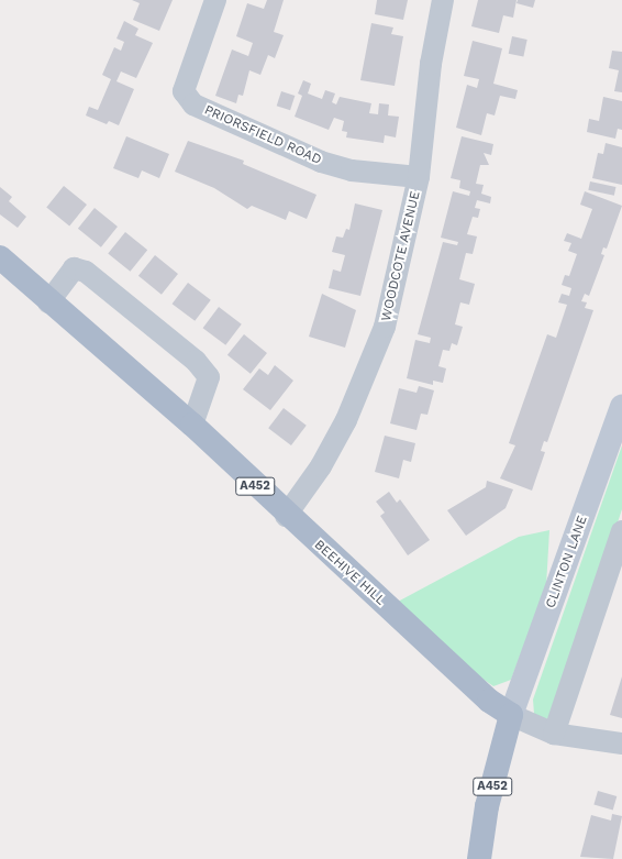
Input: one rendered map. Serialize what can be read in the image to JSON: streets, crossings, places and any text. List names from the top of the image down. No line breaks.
{"streets":{"main road":["A452","CLINTON LANE","BEEHIVE HILL"],"street":["PRIORSFIELD ROAD","WOODCOTE AVENUE"]},"crossings":[["PRIORSFIELD ROAD","WOODCOTE AVENUE"],["WOODCOTE AVENUE","BEEHIVE HILL"],["A452","CLINTON LANE"],["A452","BEEHIVE HILL"],["CLINTON LANE","BEEHIVE HILL"]]}
